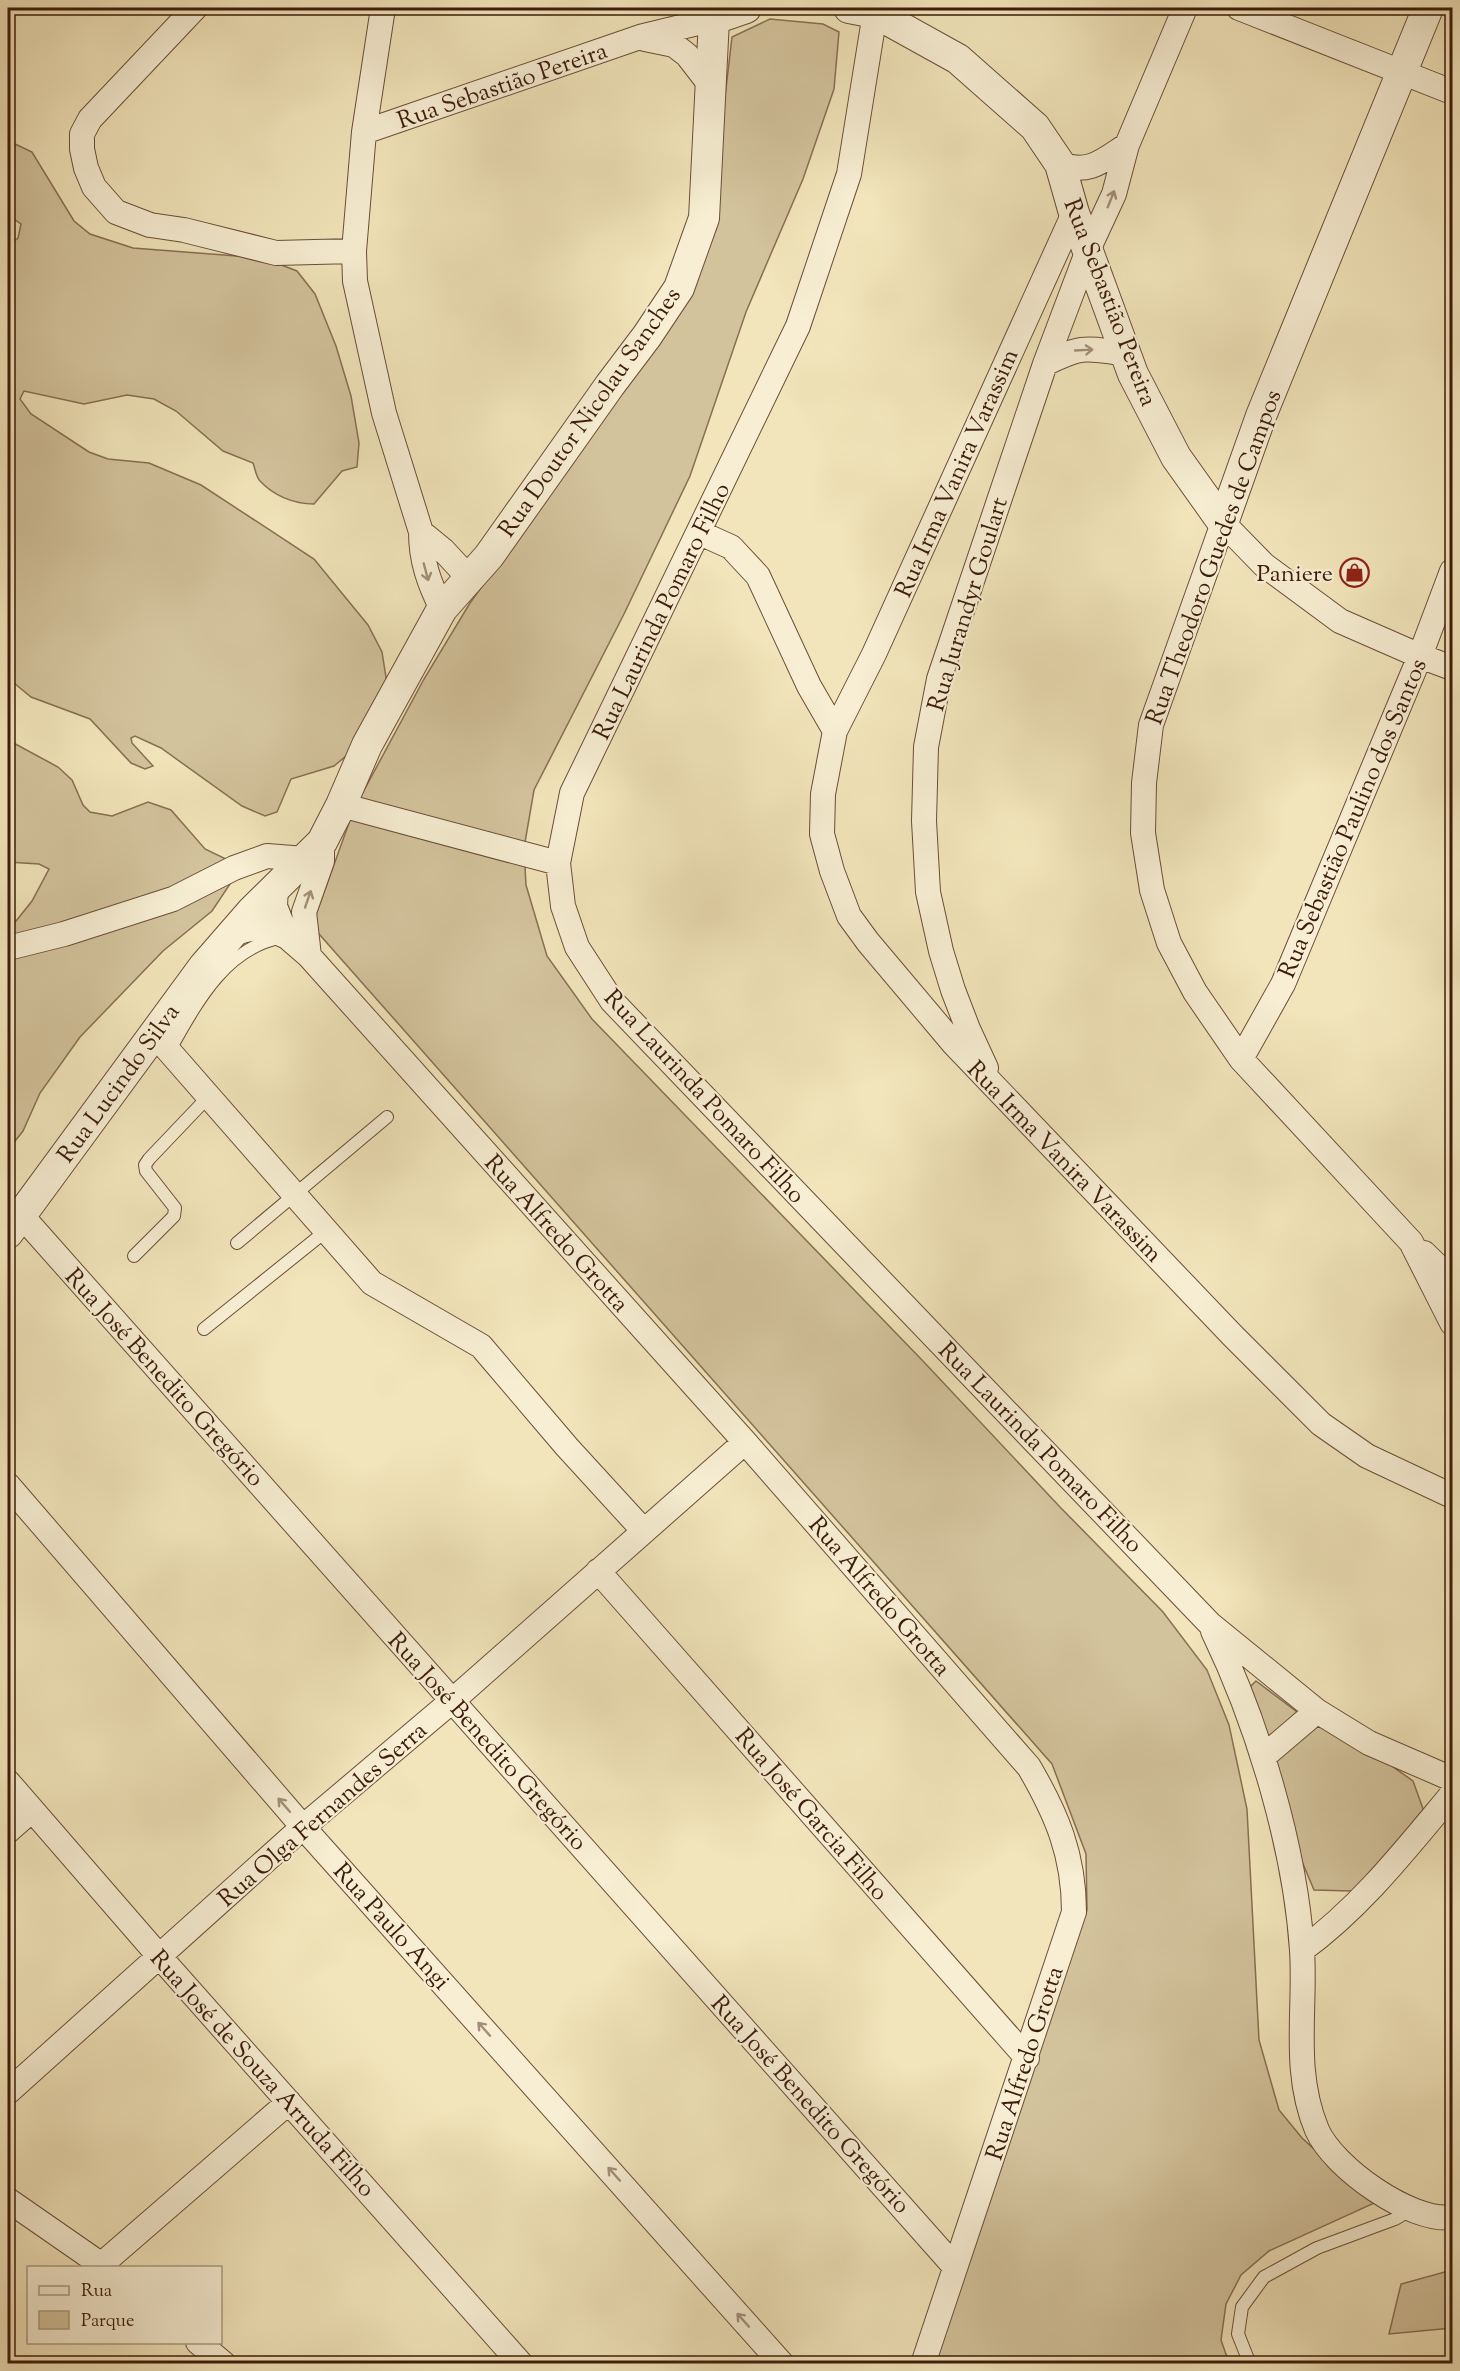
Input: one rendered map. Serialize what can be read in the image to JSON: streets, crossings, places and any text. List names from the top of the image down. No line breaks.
{"streets":{"street":["Rua Sebastião Pereira","Rua Doutor Nicolau Sanches","Rua Irma Vanira Varassim","Rua Theodoro Guedes de Campos","Rua Jurandyr Goulart","Rua Laurinda Pomaro Filho","Rua Sebastião Paulino dos Santos","Rua Lucindo Silva","Rua Alfredo Grotta","Rua José Benedito Gregório","Rua Olga Fernandes Serra","Rua José Garcia Filho","Rua Paulo Angi","Rua José de Souza Arruda Filho"]},"crossings":[["Rua Sebastião Pereira","Rua Doutor Nicolau Sanches"],["Rua Sebastião Pereira","Rua Irma Vanira Varassim"],["Rua Sebastião Pereira","Rua Theodoro Guedes de Campos"],["Rua Sebastião Pereira","Rua Jurandyr Goulart"],["Rua Sebastião Pereira","Rua Laurinda Pomaro Filho"],["Rua Sebastião Pereira","Rua Sebastião Paulino dos Santos"],["Rua Doutor Nicolau Sanches","Rua Lucindo Silva"],["Rua Irma Vanira Varassim","Rua Jurandyr Goulart"],["Rua Theodoro Guedes de Campos","Rua Sebastião Paulino dos Santos"],["Rua Lucindo Silva","Rua Alfredo Grotta"],["Rua Lucindo Silva","Rua José Benedito Gregório"],["Rua Alfredo Grotta","Rua José Benedito Gregório"],["Rua Alfredo Grotta","Rua Olga Fernandes Serra"],["Rua Alfredo Grotta","Rua José Garcia Filho"],["Rua José Benedito Gregório","Rua Olga Fernandes Serra"],["Rua Olga Fernandes Serra","Rua José Garcia Filho"],["Rua Olga Fernandes Serra","Rua Paulo Angi"],["Rua Olga Fernandes Serra","Rua José de Souza Arruda Filho"]],"one_way":["Rua Paulo Angi"],"places":{"shop":["Paniere"]},"legend":["Rua","Parque"]}
